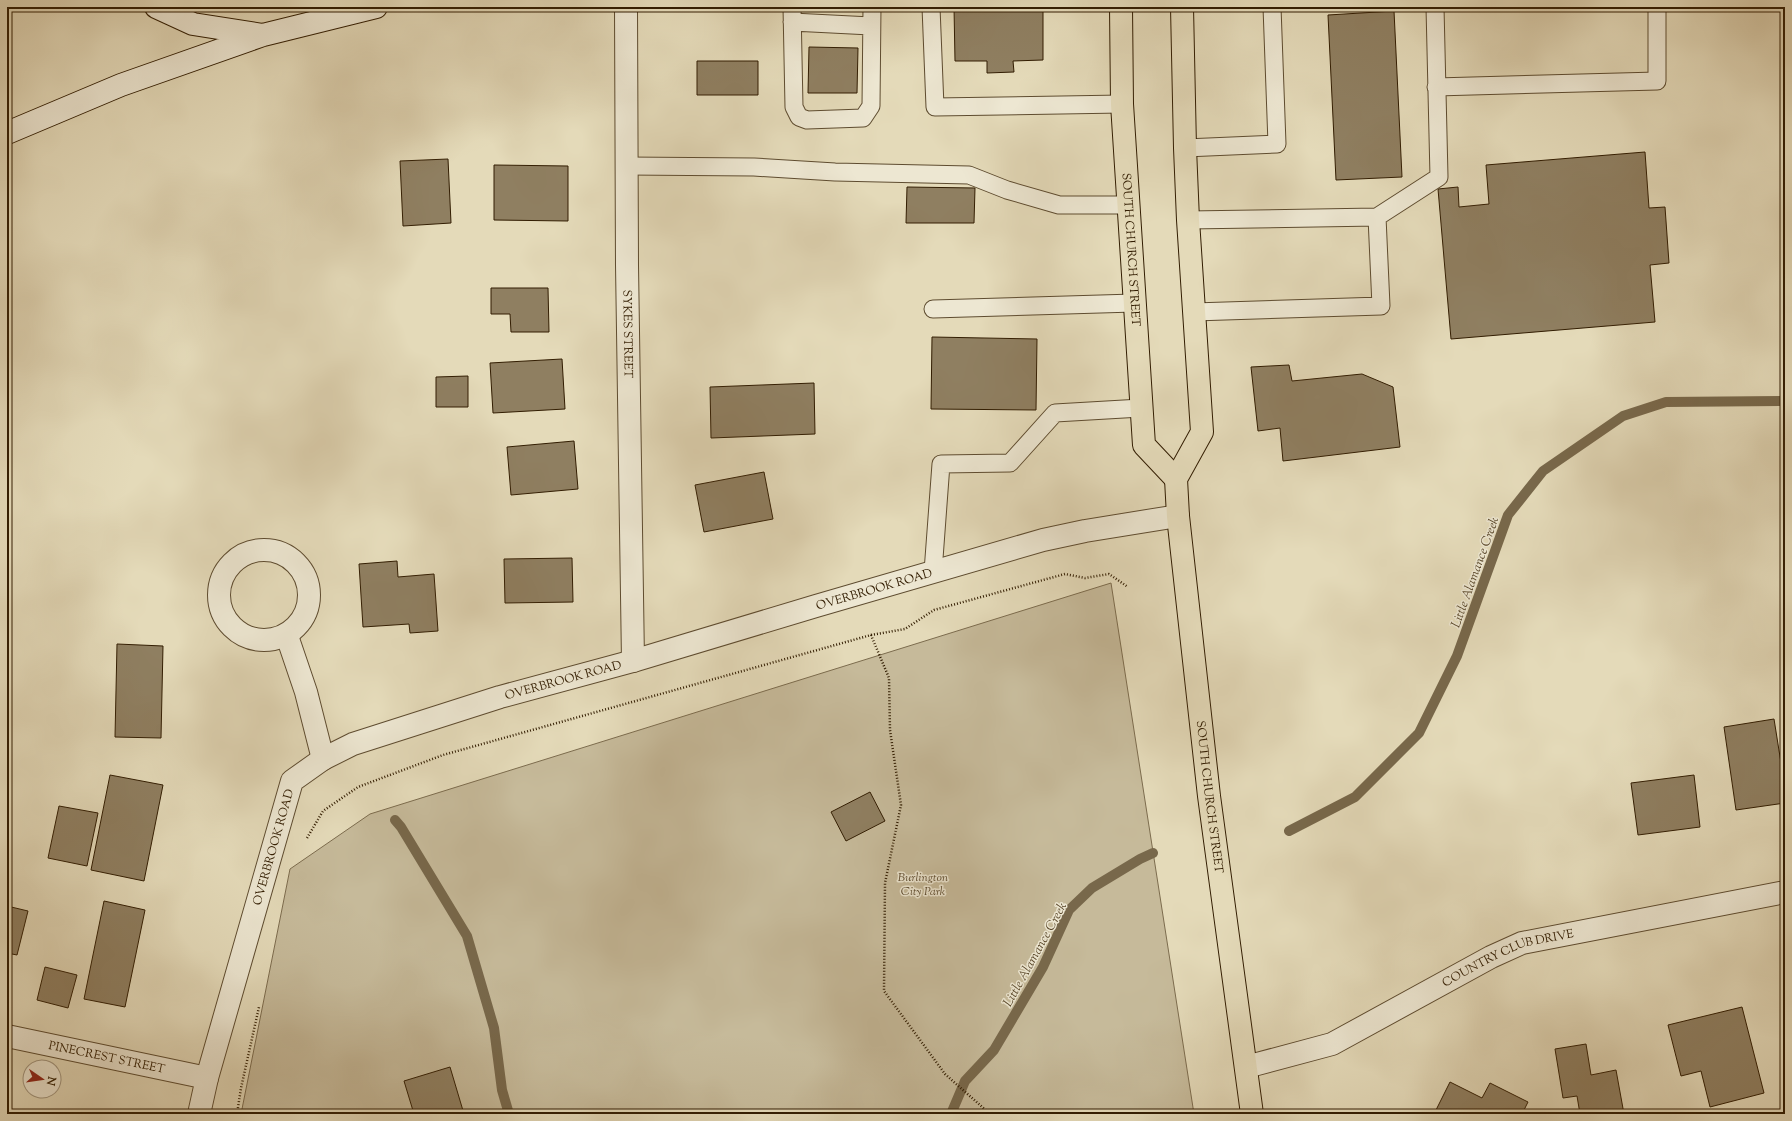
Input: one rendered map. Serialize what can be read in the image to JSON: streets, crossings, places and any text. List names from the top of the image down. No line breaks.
{"streets":{"main road":["SOUTH CHURCH STREET"],"street":["SYKES STREET","OVERBROOK ROAD","COUNTRY CLUB DRIVE","PINECREST STREET"]},"crossings":[["SOUTH CHURCH STREET","OVERBROOK ROAD"],["SOUTH CHURCH STREET","COUNTRY CLUB DRIVE"],["SYKES STREET","OVERBROOK ROAD"],["OVERBROOK ROAD","PINECREST STREET"]],"water":["Little Alamance Creek"],"parks":["Burlington City Park"],"north":"right"}
